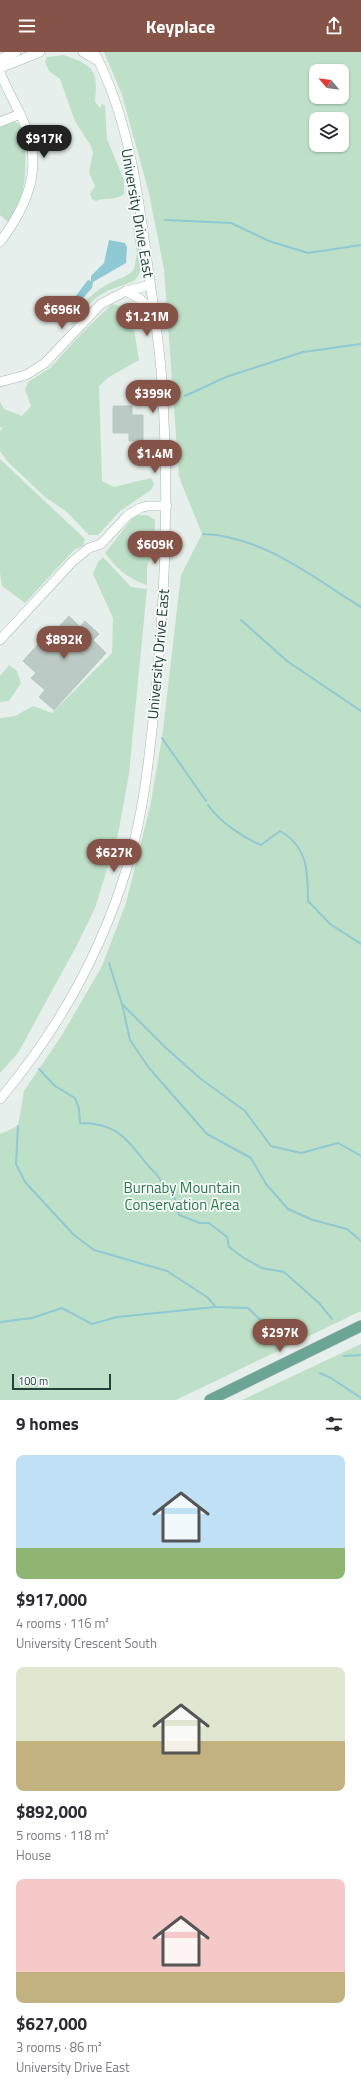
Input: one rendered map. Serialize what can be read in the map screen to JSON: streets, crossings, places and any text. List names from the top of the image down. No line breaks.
{"streets":{"street":["University Drive East"]},"parks":["Burnaby Mountain Conservation Area"],"scale_bar":"100 m","north":"top left","page":{"header":"Keyplace","price":["$917K","$696K","$1.21M","$399K","$1.4M","$609K","$892K","$627K","$297K"],"scale":"100 m","heading":"9 homes","list":[{"name":"$917,000","note":"4 rooms · 116 m² · University Crescent South"},{"name":"$892,000","note":"5 rooms · 118 m² · House"},{"name":"$627,000","note":"3 rooms · 86 m² · University Drive East"}]}}
